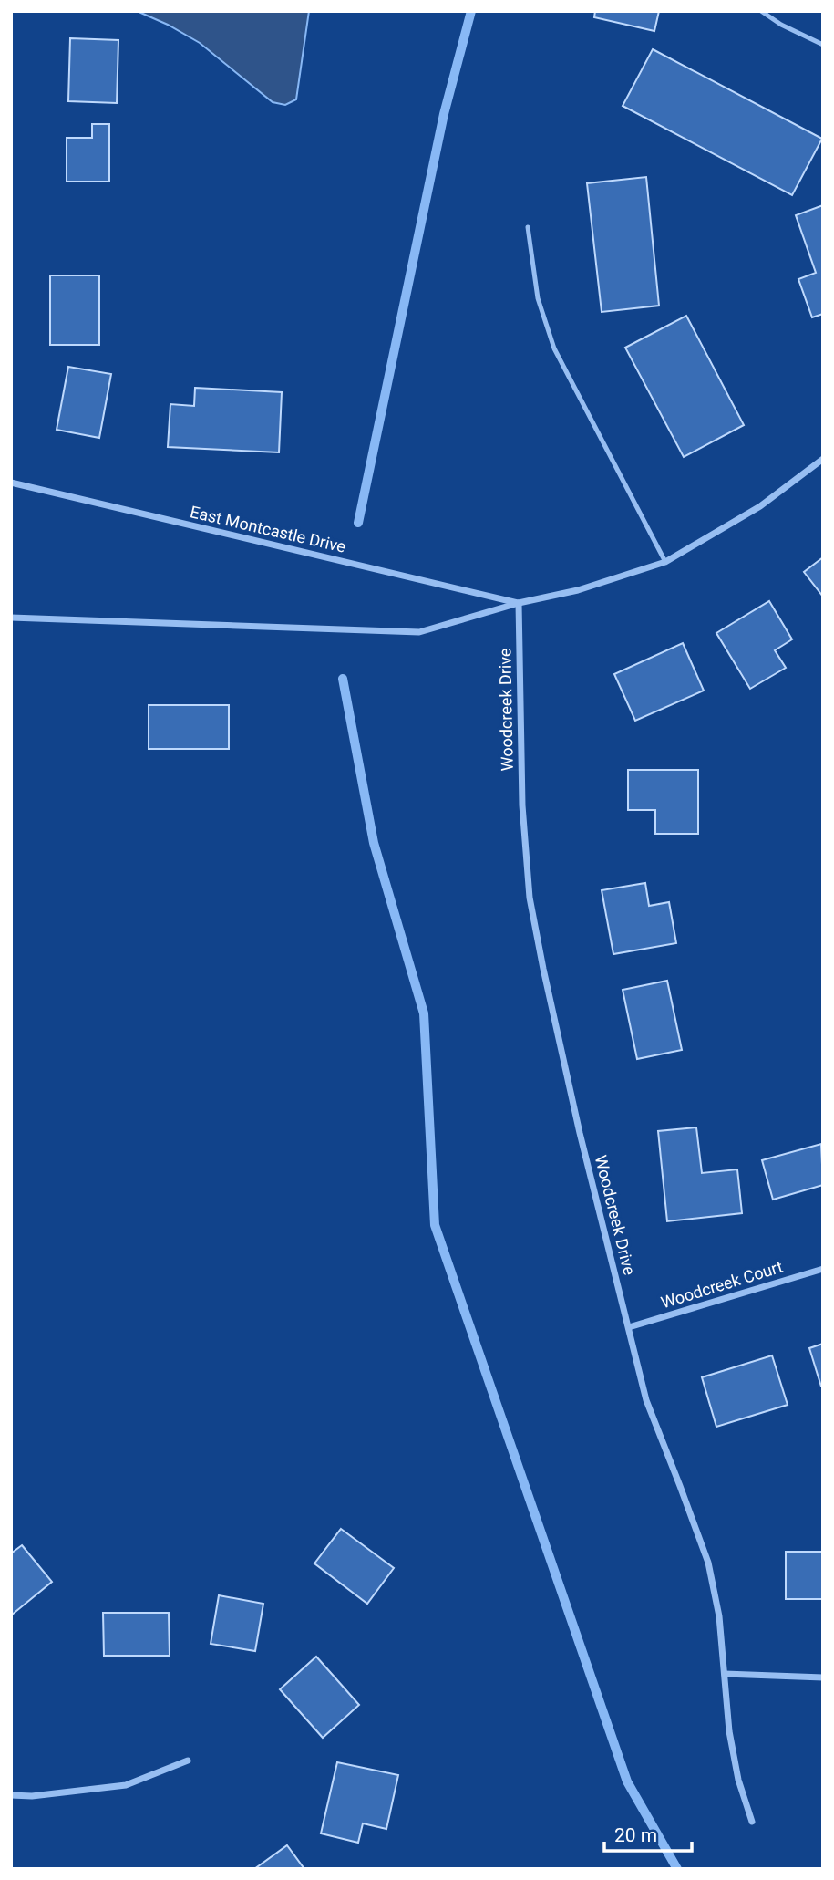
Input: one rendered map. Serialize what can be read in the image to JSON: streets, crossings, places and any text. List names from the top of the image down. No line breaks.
{"streets":{"street":["East Montcastle Drive","Woodcreek Drive","Woodcreek Court"]},"crossings":[["East Montcastle Drive","Woodcreek Drive"],["Woodcreek Drive","Woodcreek Court"]],"scale_bar":"20 m"}
